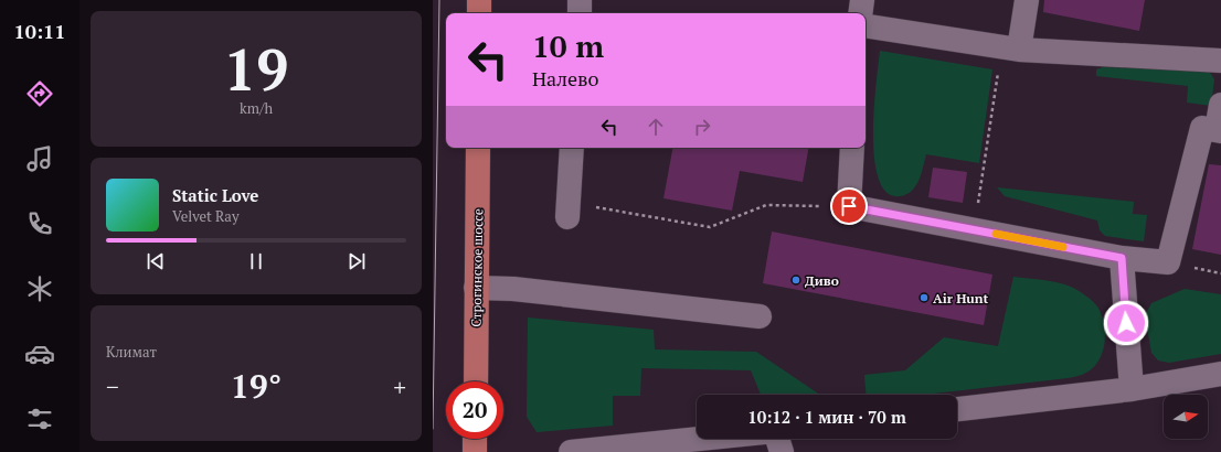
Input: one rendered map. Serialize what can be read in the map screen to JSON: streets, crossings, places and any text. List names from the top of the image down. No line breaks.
{"streets":{"main road":["Строгинское шоссе"]},"places":["Диво","Air Hunt"],"north":"right","page":{"tabs":"10:11","tile":[["19","km/h"],"Климат"],"turn":["10 m","Налево"],"song":["Static Love","Velvet Ray"],"heat":["−","19°","+"],"limit":"20","trip":"10:12 · 1 мин · 70 m"}}
